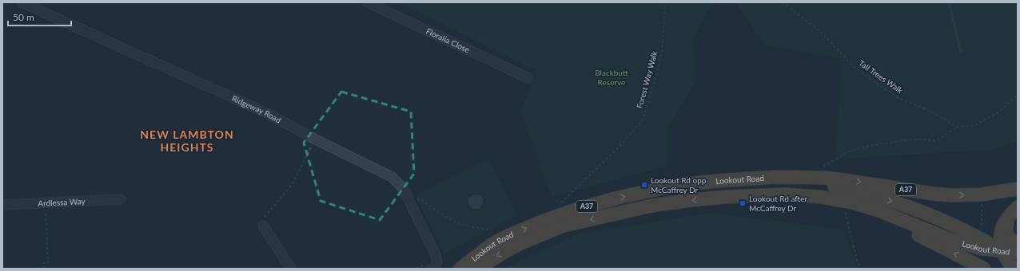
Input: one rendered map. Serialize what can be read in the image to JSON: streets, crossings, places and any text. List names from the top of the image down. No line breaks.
{"streets":{"highway":["Lookout Road","A37"],"street":["Floralia Close","Ridgeway Road","Ardlessa Way"],"path":["Tall Trees Walk","Forest Way Walk"]},"districts":["NEW LAMBTON HEIGHTS"],"parks":["Blackbutt Reserve"],"places":{"transit":["Lookout Rd opp McCaffrey Dr","Lookout Rd after McCaffrey Dr"]},"scale_bar":"50 m"}
